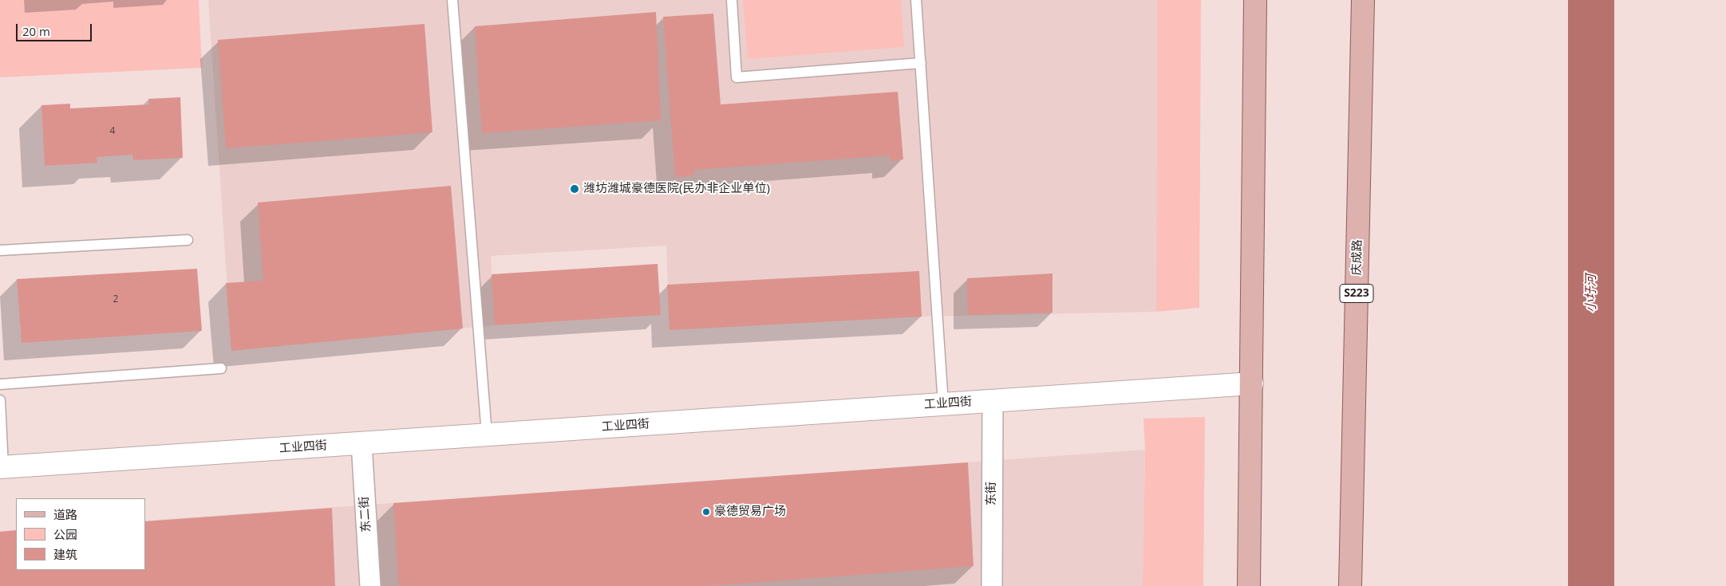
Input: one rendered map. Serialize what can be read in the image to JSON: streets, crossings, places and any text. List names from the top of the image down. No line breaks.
{"streets":{"main road":["庆成路","S223"],"street":["工业四街","东街","东二街"]},"crossings":[["工业四街","东街"],["工业四街","东二街"]],"water":["小圩河"],"places":["潍坊潍城豪德医院(民办非企业单位)","豪德贸易广场"],"house_numbers":["4","2"],"legend":["道路","公园","建筑"],"scale_bar":"20 m"}
